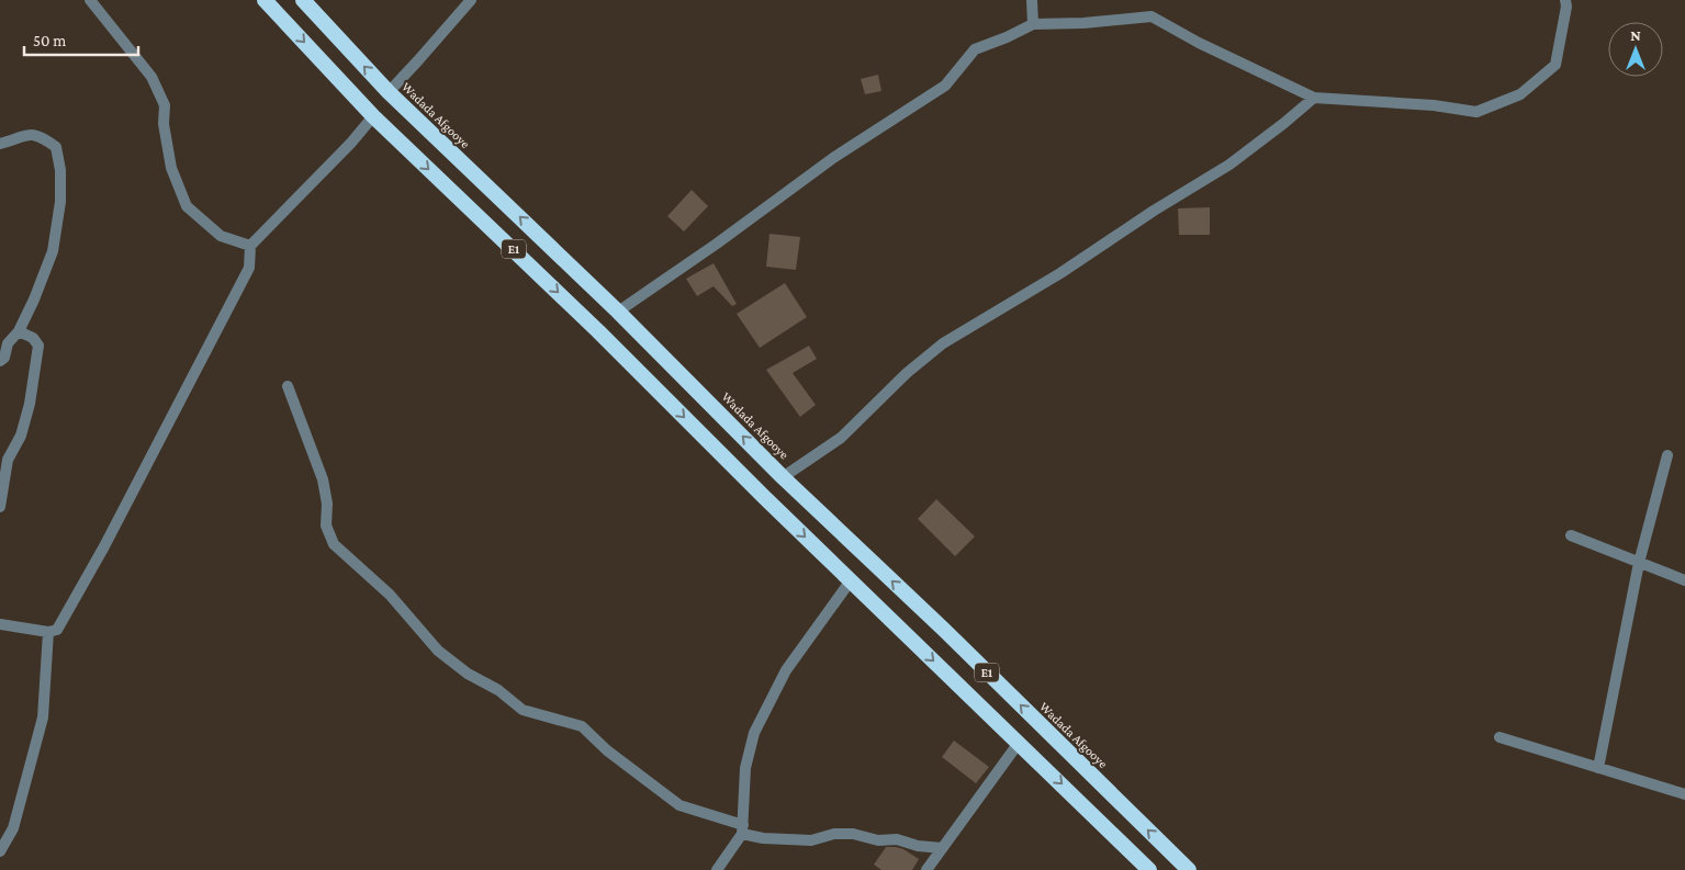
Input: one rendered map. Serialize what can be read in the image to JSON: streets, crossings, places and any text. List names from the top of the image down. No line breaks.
{"streets":{"highway":["Wadada Afgooye","E1"]},"scale_bar":"50 m","north":"top"}
